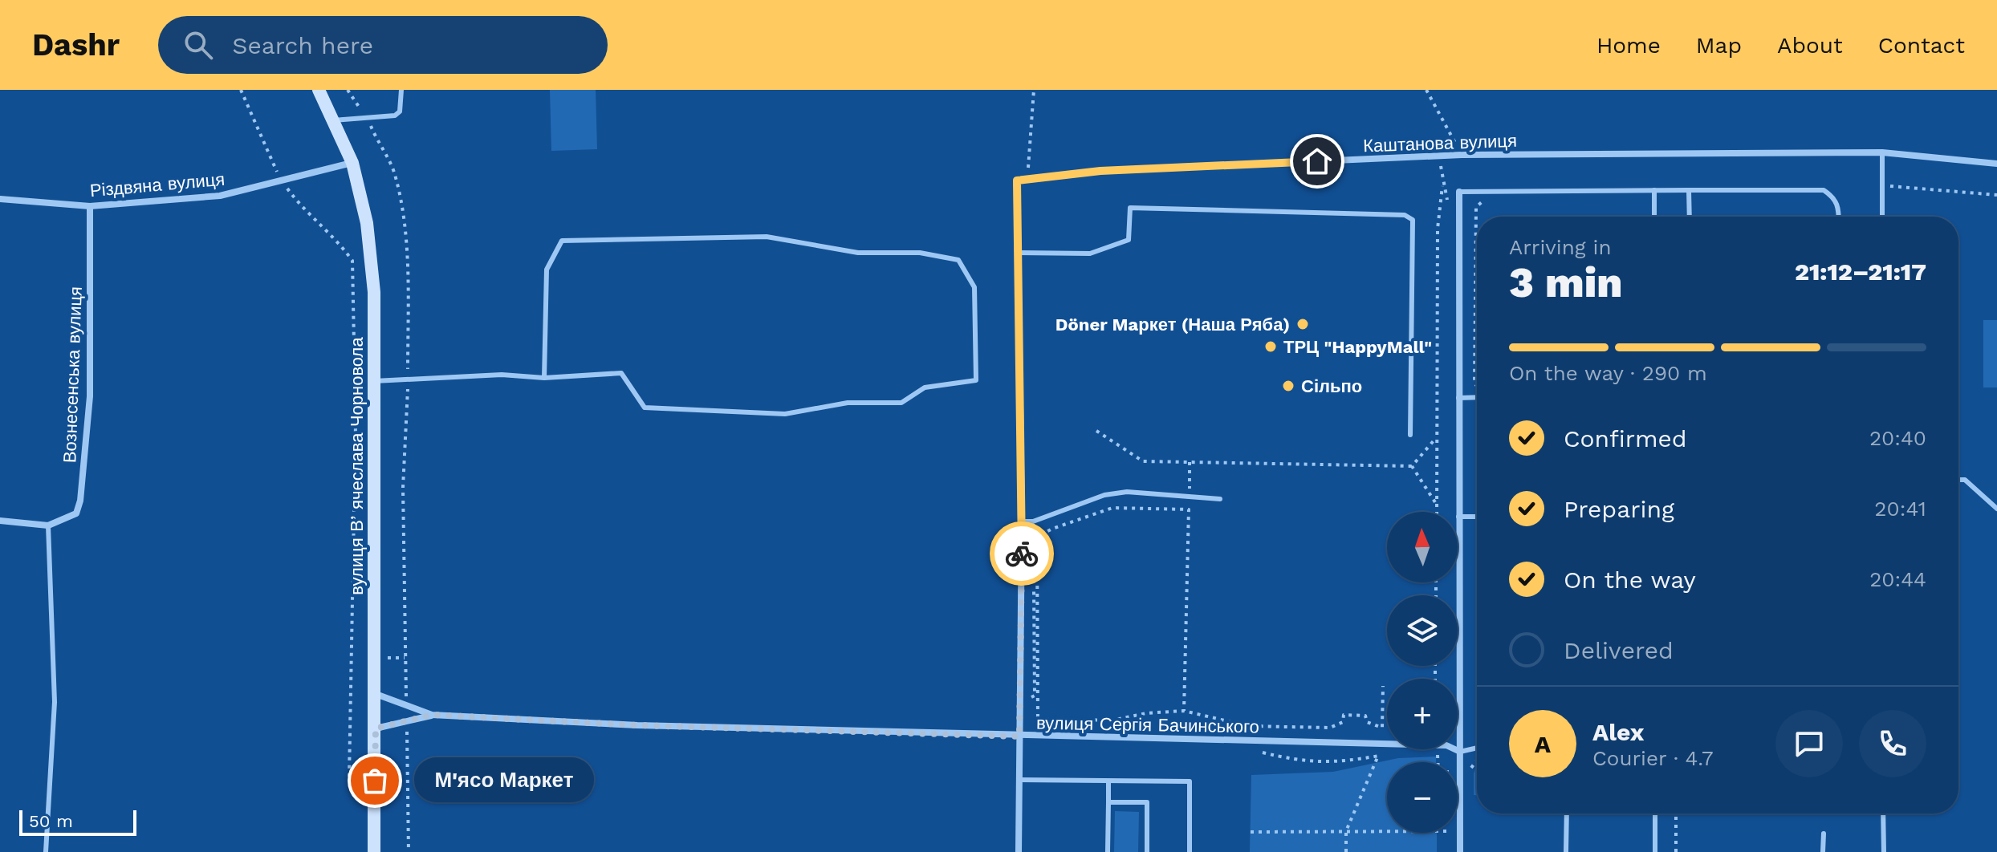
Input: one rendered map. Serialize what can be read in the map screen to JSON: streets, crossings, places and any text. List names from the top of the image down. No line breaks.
{"streets":{"main road":["вулиця Вʼячеслава Чорновола"],"street":["Каштанова вулиця","Різдвяна вулиця","Вознесенська вулиця","вулиця Сергія Бачинського"]},"crossings":[["Різдвяна вулиця","Вознесенська вулиця"],["Різдвяна вулиця","вулиця Вʼячеслава Чорновола"],["вулиця Вʼячеслава Чорновола","вулиця Сергія Бачинського"]],"places":["Döner Maркет (Наша Ряба)","ТРЦ \"HappyMall\"","Сільпо","М'ясо Маркет"],"scale_bar":"50 m","north":"top","page":{"header":"Dashr","search":"Search here","nav":["Home","Map","About","Contact"],"heading":["3 min","Arriving in","21:12–21:17"],"panel":["Alex","Courier · 4.7"],"bar":"On the way · 290 m","list":[["Confirmed","20:40"],["Preparing","20:41"],["On the way","20:44"],"Delivered"],"map_buttons":["+","−"],"round":"A","bubble":"М'ясо Маркет","scale":"50 m"}}
